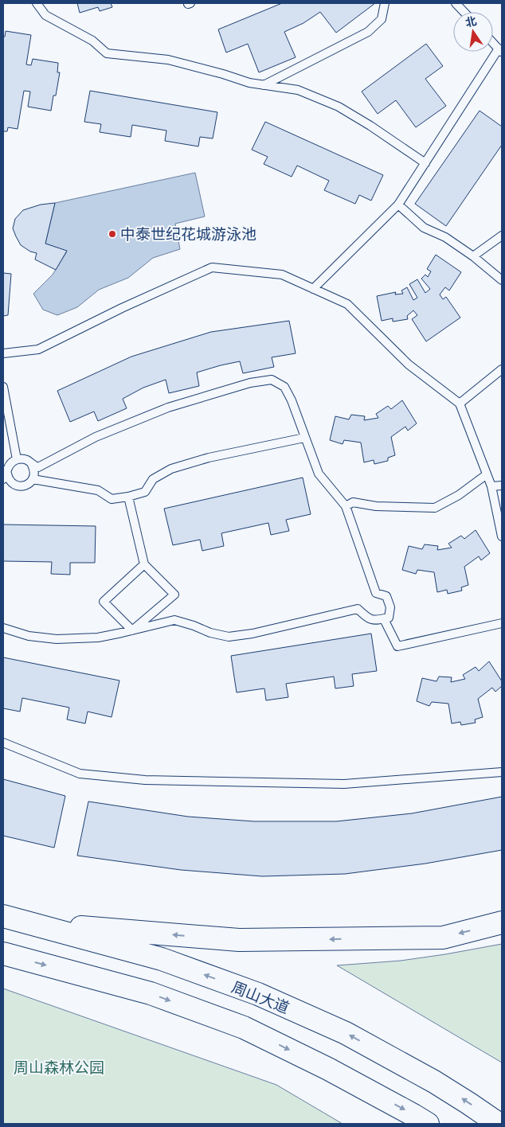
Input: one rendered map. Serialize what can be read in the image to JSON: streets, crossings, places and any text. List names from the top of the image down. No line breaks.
{"streets":{"main road":["周山大道"]},"parks":["周山森林公园"],"places":["中泰世纪花城游泳池"],"north":"top"}
